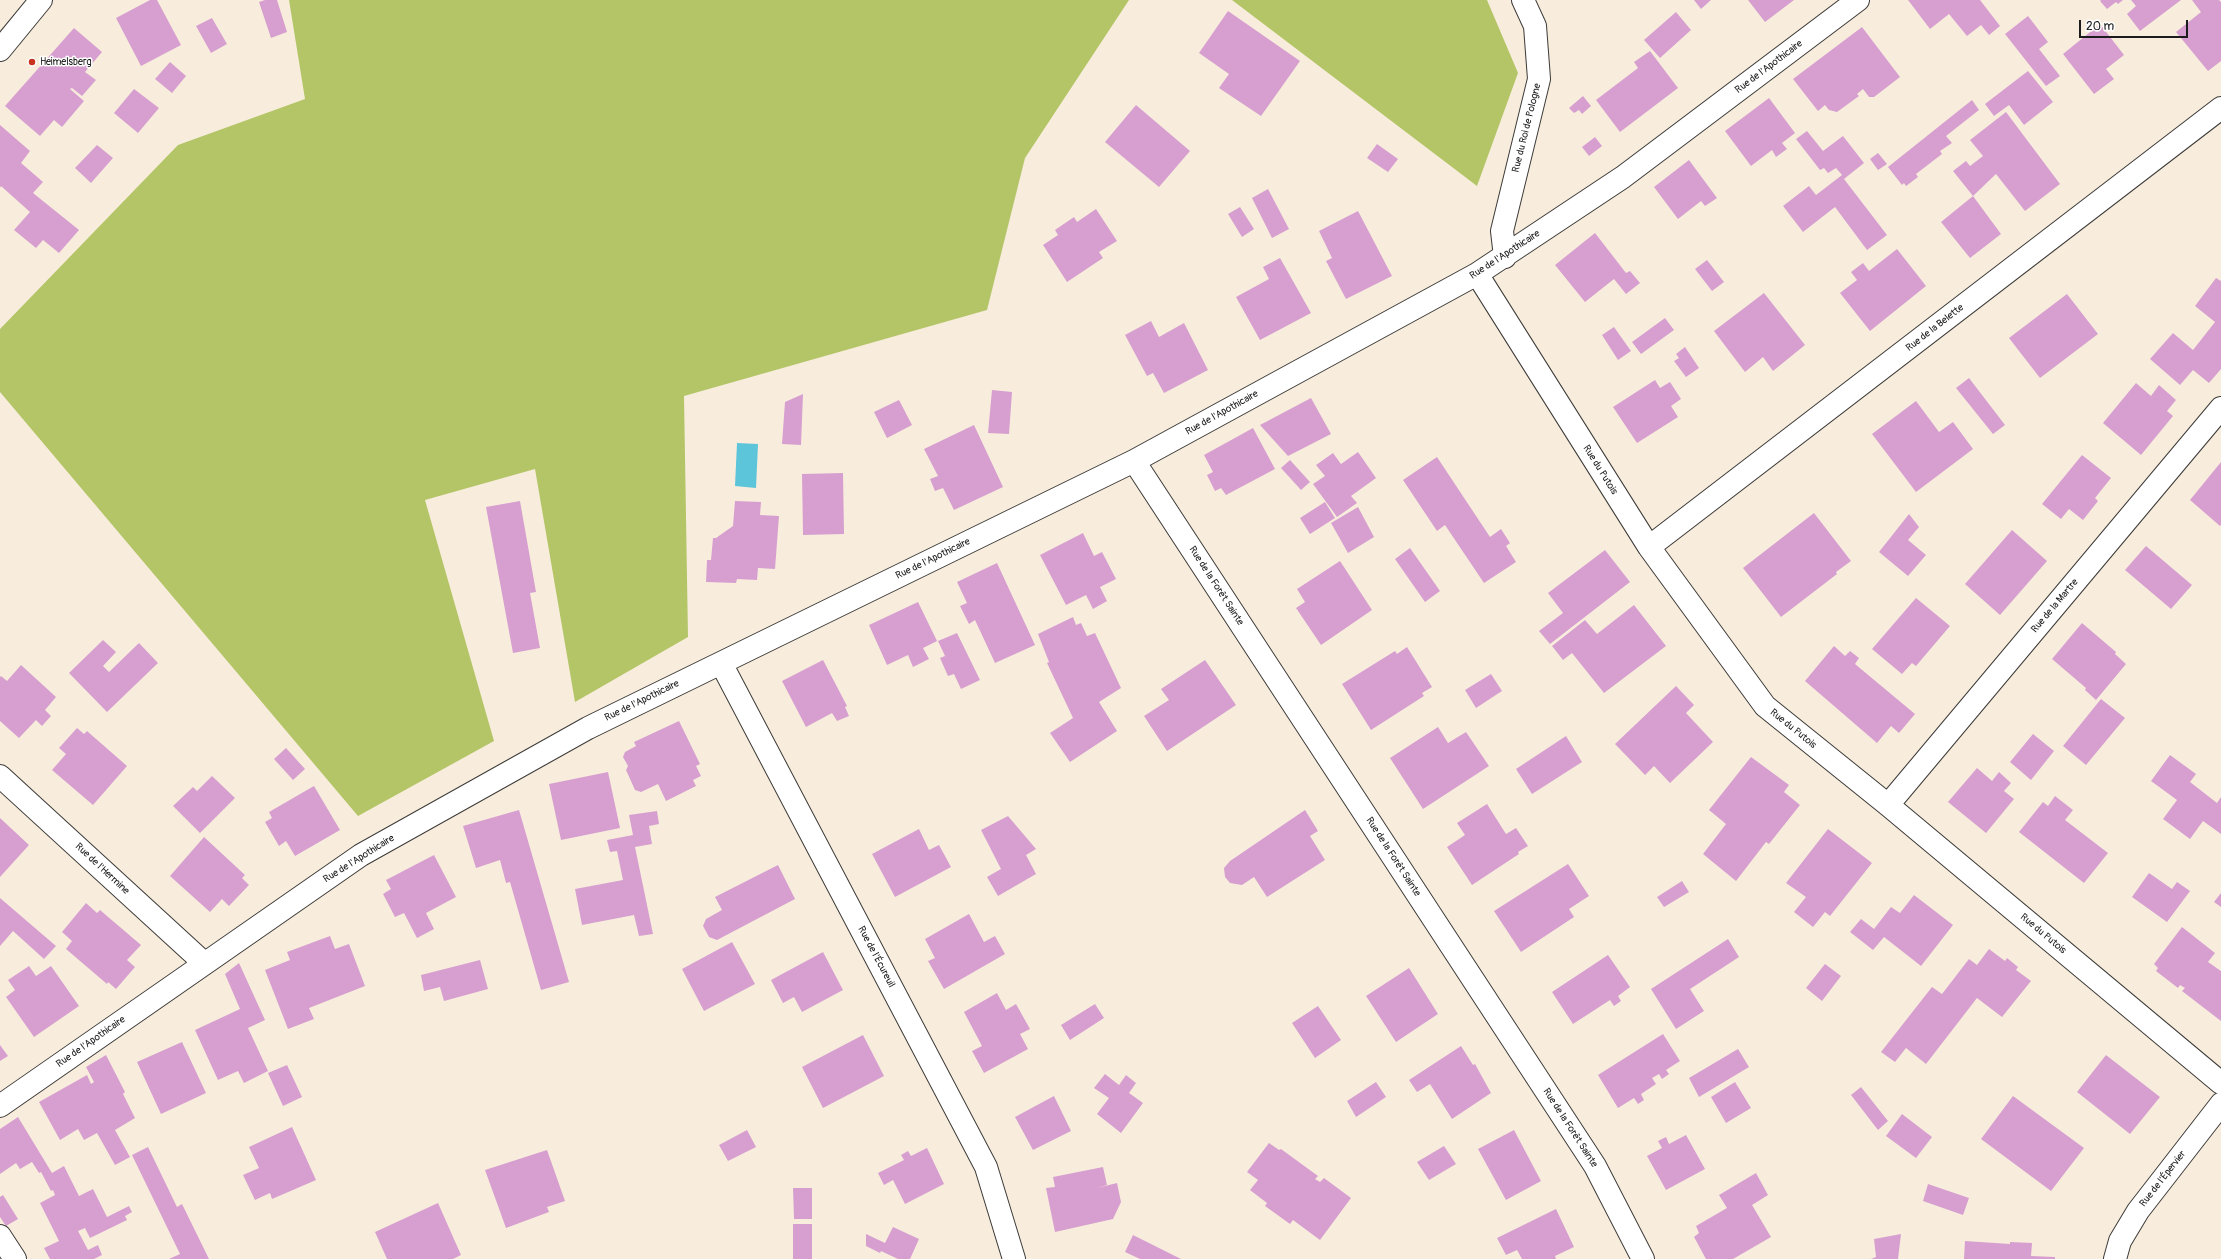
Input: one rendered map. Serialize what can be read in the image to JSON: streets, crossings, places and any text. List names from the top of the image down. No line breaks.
{"streets":{"street":["Rue de l'Apothicaire","Rue du Roi de Pologne","Rue de la Belette","Rue du Putois","Rue de la Forêt Sainte","Rue de la Martre","Rue de l'Hermine","Rue de l'Écureuil","Rue de l'Épervier"]},"crossings":[["Rue de l'Apothicaire","Rue du Roi de Pologne"],["Rue de l'Apothicaire","Rue du Putois"],["Rue de l'Apothicaire","Rue de la Forêt Sainte"],["Rue de l'Apothicaire","Rue de l'Hermine"],["Rue de l'Apothicaire","Rue de l'Écureuil"],["Rue de la Belette","Rue du Putois"],["Rue du Putois","Rue de la Martre"]],"places":["Heimelsberg"],"scale_bar":"20 m"}
